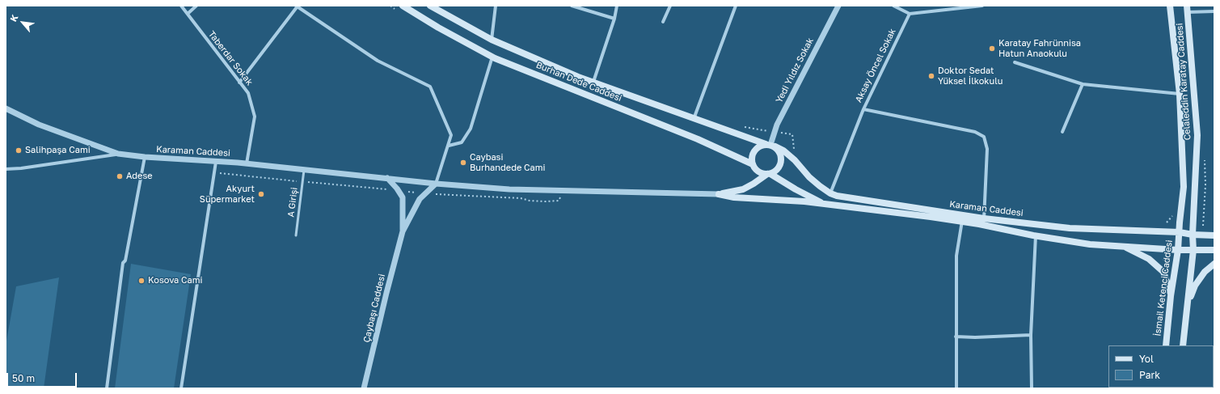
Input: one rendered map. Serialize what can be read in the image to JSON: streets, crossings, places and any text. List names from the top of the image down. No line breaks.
{"streets":{"main road":["Burhan Dede Caddesi","Celaleddin Karatay Caddesi","Karaman Caddesi","İsmail Ketenci Caddesi"],"street":["Taberdar Sokak","Aksay Öncel Sokak","Yedi Yıldız Sokak","Çaybaşı Caddesi"],"lane":["A Girişi"]},"crossings":[["Taberdar Sokak","Karaman Caddesi"],["Aksay Öncel Sokak","Karaman Caddesi"],["Yedi Yıldız Sokak","Burhan Dede Caddesi"],["Yedi Yıldız Sokak","Karaman Caddesi"],["Burhan Dede Caddesi","Karaman Caddesi"],["Celaleddin Karatay Caddesi","Karaman Caddesi"],["Celaleddin Karatay Caddesi","İsmail Ketenci Caddesi"],["Karaman Caddesi","A Girişi"],["Karaman Caddesi","İsmail Ketenci Caddesi"]],"places":["Karatay Fahrünnisa Hatun Anaokulu","Doktor Sedat Yüksel İlkokulu","Salihpaşa Cami","Caybasi Burhandede Cami","Adese","Akyurt Süpermarket","Kosova Cami"],"legend":["Yol","Park"],"scale_bar":"50 m","north":"top left"}
